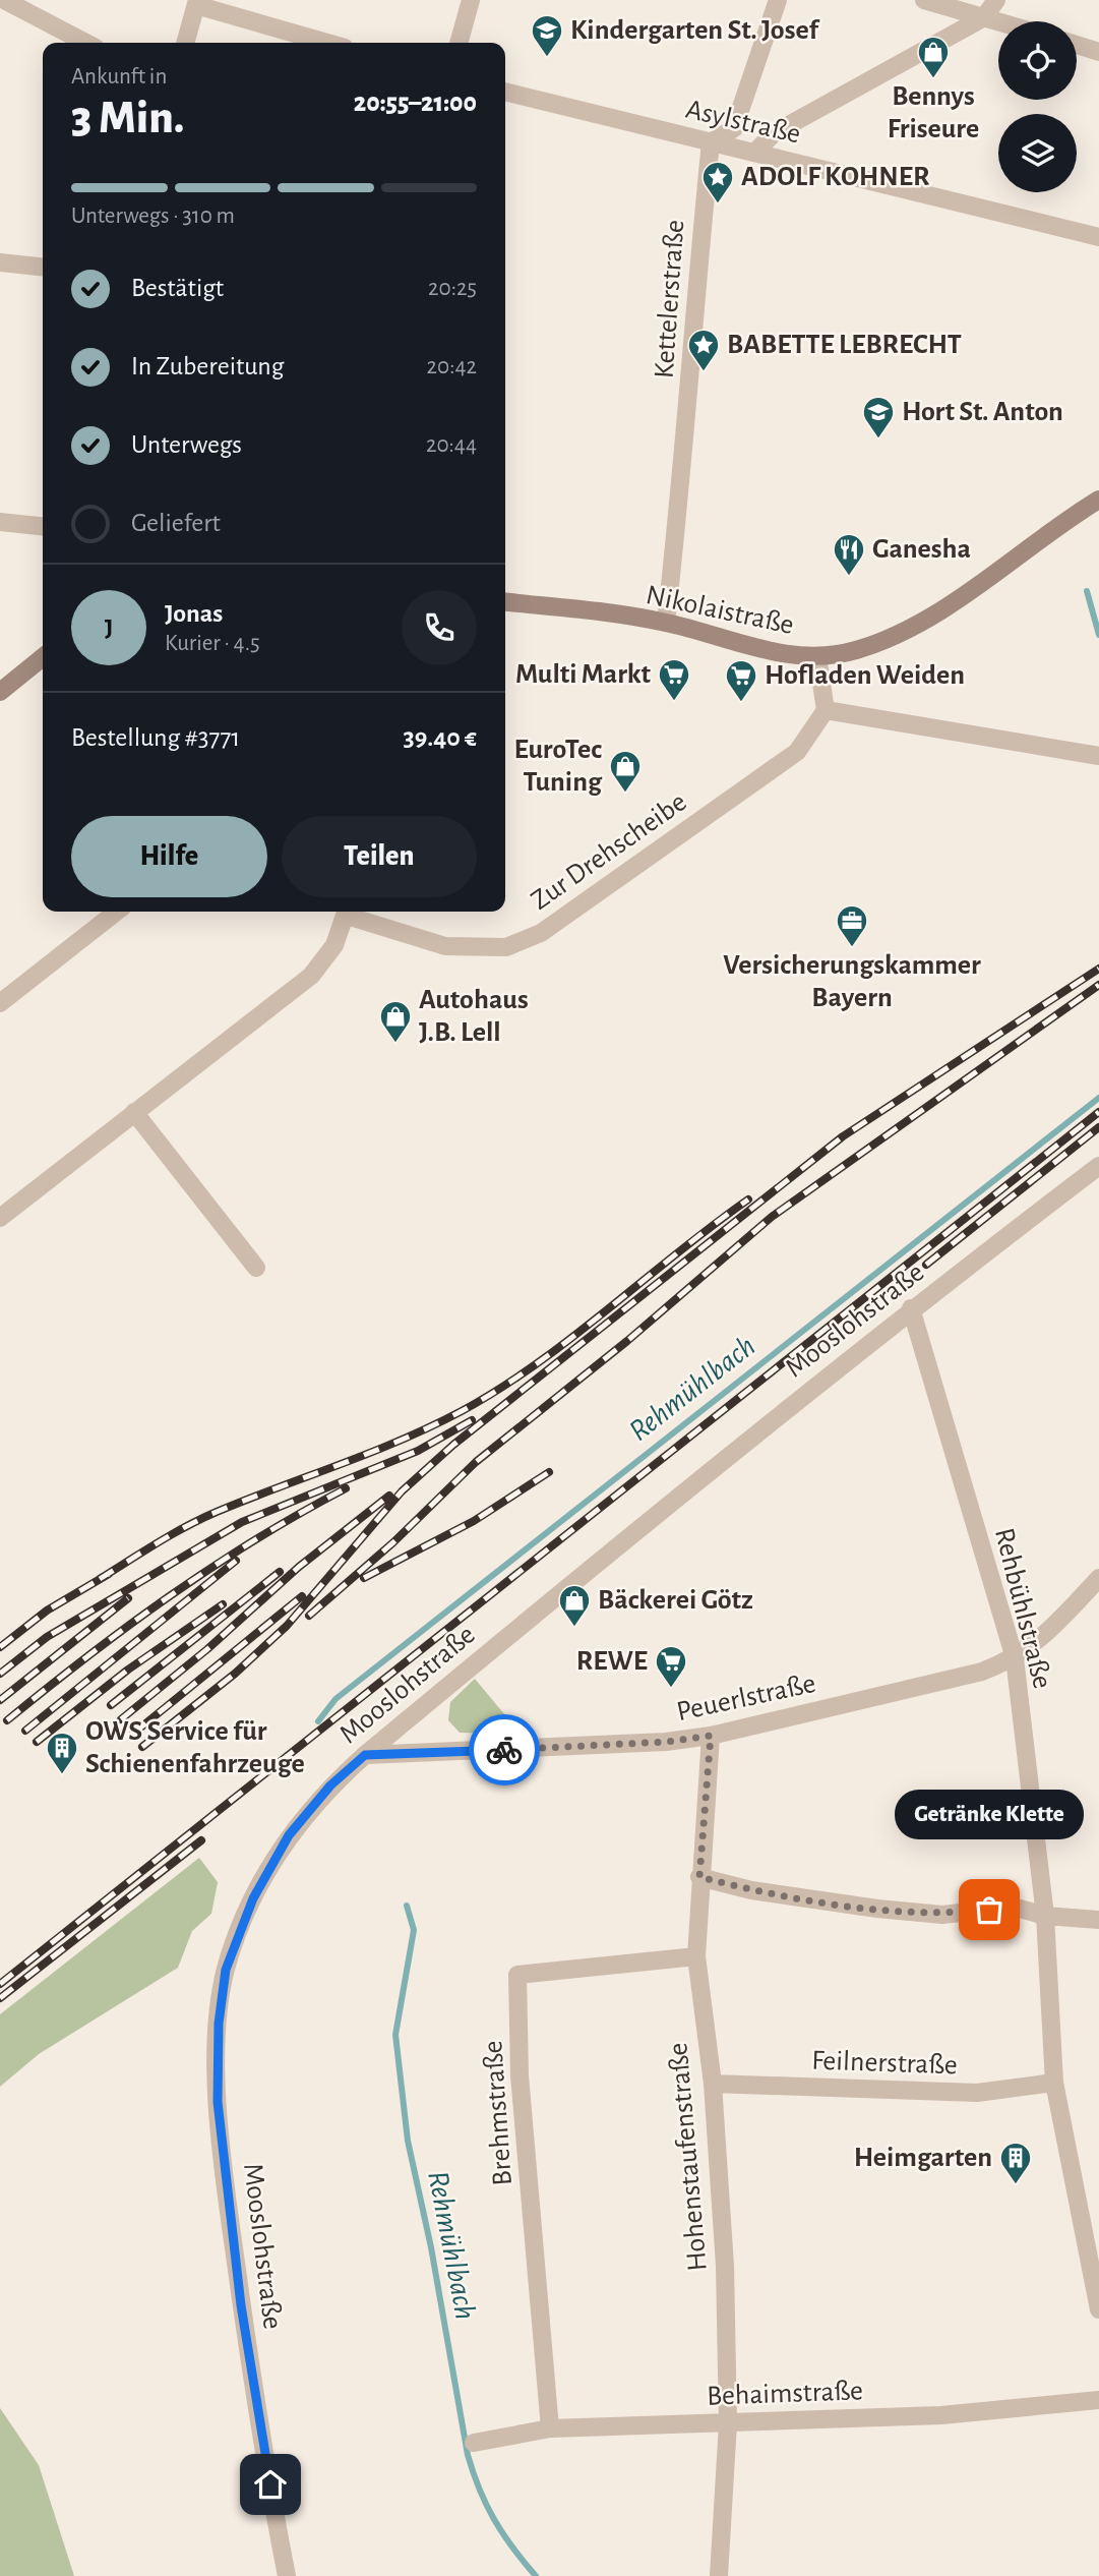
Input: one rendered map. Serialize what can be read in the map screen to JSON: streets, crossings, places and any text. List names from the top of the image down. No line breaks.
{"streets":{"main road":["Nikolaistraße"],"street":["Asylstraße","Kettelerstraße","Zur Drehscheibe","Mooslohstraße","Rehbühlstraße","Peuerlstraße","Feilnerstraße","Brehmstraße","Hohenstaufenstraße","Behaimstraße"]},"crossings":[["Asylstraße","Kettelerstraße"],["Kettelerstraße","Nikolaistraße"],["Mooslohstraße","Rehbühlstraße"],["Mooslohstraße","Peuerlstraße"],["Rehbühlstraße","Peuerlstraße"],["Rehbühlstraße","Feilnerstraße"],["Peuerlstraße","Hohenstaufenstraße"],["Feilnerstraße","Hohenstaufenstraße"],["Brehmstraße","Hohenstaufenstraße"],["Brehmstraße","Behaimstraße"],["Hohenstaufenstraße","Behaimstraße"]],"water":["Rehmühlbach"],"places":{"school or university":["Kindergarten St. Josef","Hort St. Anton"],"shop":["Bennys Friseure","EuroTec Tuning","Autohaus J.B. Lell","Bäckerei Götz"],"place":["ADOLF KOHNER","BABETTE LEBRECHT"],"restaurant":["Ganesha"],"supermarket":["Multi Markt","Hofladen Weiden","REWE"],"office":["Versicherungskammer Bayern"],"building":["OWS Service für Schienenfahrzeuge","Heimgarten"],"other":["Getränke Klette"]},"page":{"heading":["3 Min.","Ankunft in","20:55–21:00"],"panel":["Jonas","Kurier · 4.5","Bestellung #3771","39.40 €"],"bar":"Unterwegs · 310 m","list":[["Bestätigt","20:25"],["In Zubereitung","20:42"],["Unterwegs","20:44"],"Geliefert"],"round":"J","buttons":["Hilfe","Teilen"],"bubble":"Getränke Klette"}}
